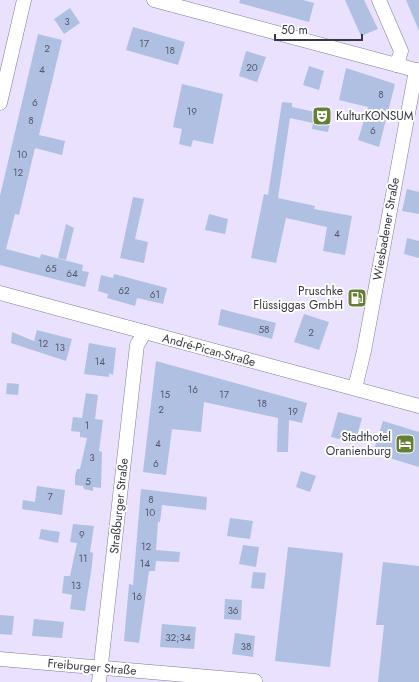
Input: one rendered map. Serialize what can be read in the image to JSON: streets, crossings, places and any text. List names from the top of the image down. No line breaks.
{"streets":{"street":["Wiesbadener Straße","André-Pican-Straße","Straßburger Straße","Freiburger Straße"]},"crossings":[["Wiesbadener Straße","André-Pican-Straße"],["André-Pican-Straße","Straßburger Straße"],["Straßburger Straße","Freiburger Straße"]],"places":{"theatre":["KulturKONSUM"],"fuel station":["Pruschke Flüssiggas GmbH"],"hotel":["Stadthotel Oranienburg"]},"house_numbers":["3","17","2","18","20","4","8","6","19","8","6","10","12","4","65","64","62","61","58","2","12","13","14","16","15","17","18","2","19","1","4","3","6","5","7","8","10","9","12","11","14","13","16","36","32;34","38"],"scale_bar":"50 m"}
